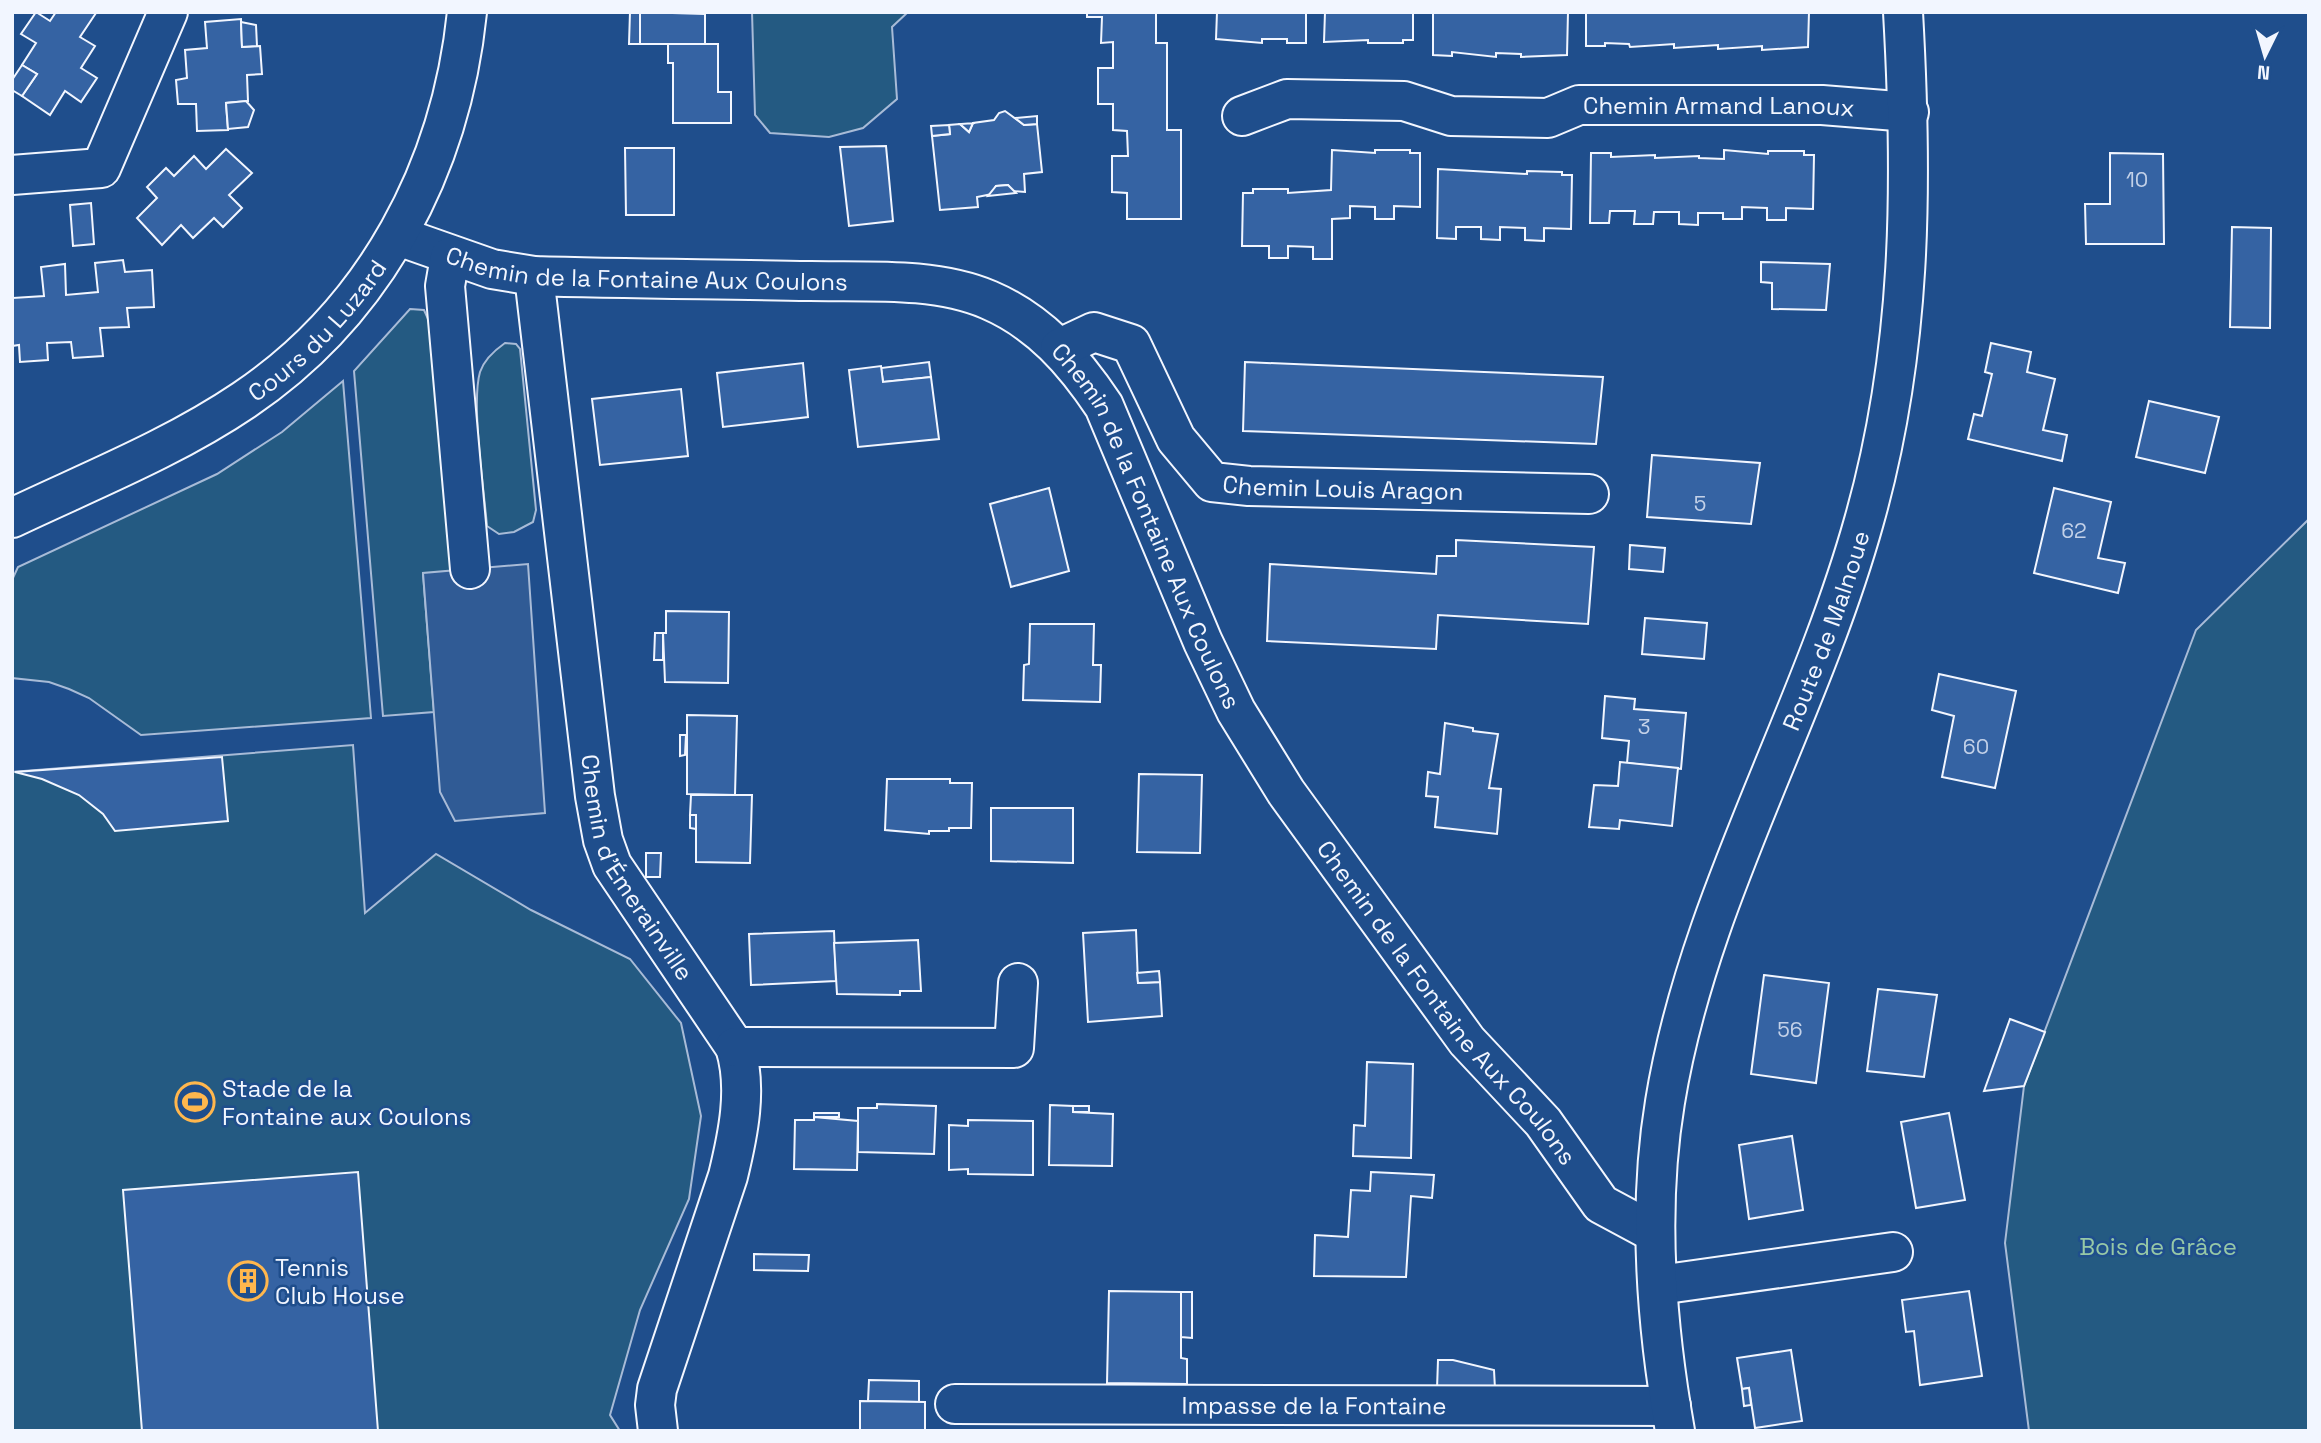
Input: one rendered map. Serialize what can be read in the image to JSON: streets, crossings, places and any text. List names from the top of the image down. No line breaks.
{"streets":{"street":["Chemin Armand Lanoux","Chemin de la Fontaine Aux Coulons","Cours du Luzard","Chemin Louis Aragon","Route de Malnoue","Chemin d'Émerainville","Impasse de la Fontaine"]},"crossings":[["Chemin Armand Lanoux","Route de Malnoue"],["Chemin de la Fontaine Aux Coulons","Cours du Luzard"],["Chemin de la Fontaine Aux Coulons","Chemin Louis Aragon"],["Chemin de la Fontaine Aux Coulons","Route de Malnoue"],["Chemin de la Fontaine Aux Coulons","Chemin d'Émerainville"],["Route de Malnoue","Impasse de la Fontaine"]],"parks":["Bois de Grâce"],"places":{"sports":["Stade de la Fontaine aux Coulons"],"building":["Tennis Club House"]},"house_numbers":["10","5","62","3","60","56"],"north":"bottom"}
